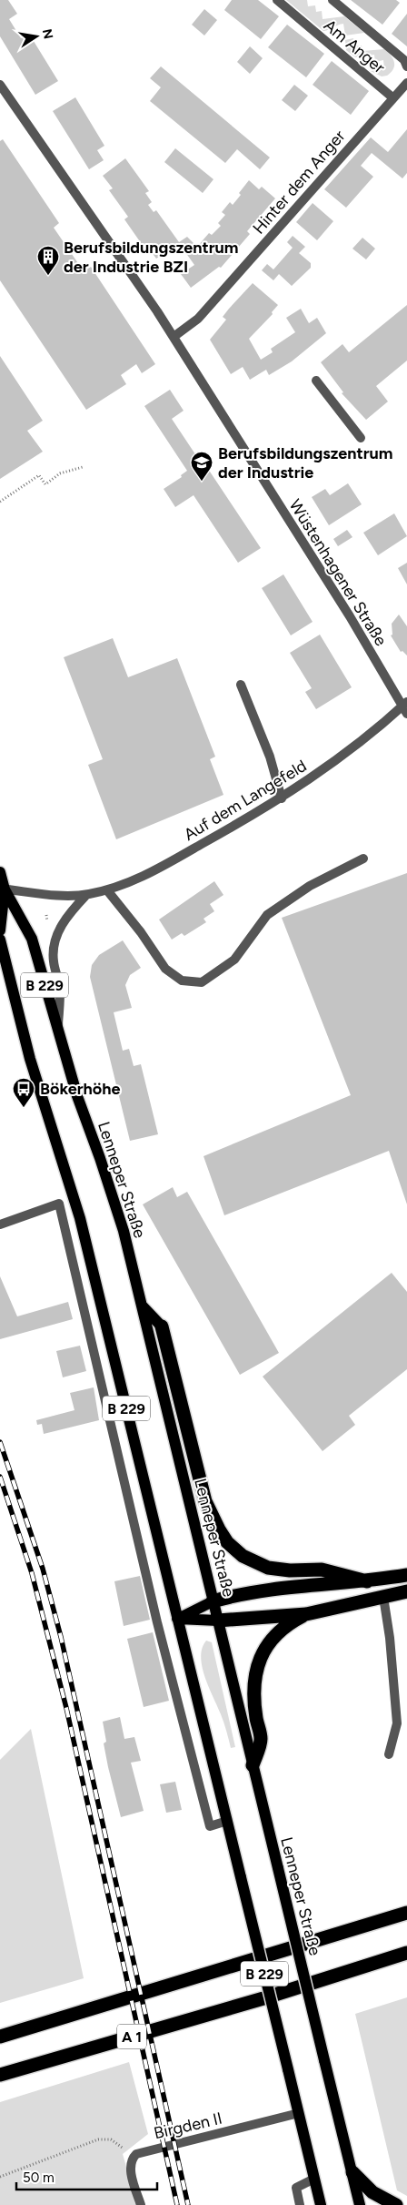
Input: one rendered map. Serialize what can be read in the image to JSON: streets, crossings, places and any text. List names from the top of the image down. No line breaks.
{"streets":{"highway":["A 1"],"main road":["B 229","Lenneper Straße"],"street":["Am Anger","Hinter dem Anger","Wüstenhagener Straße","Auf dem Langefeld","Birgden II"]},"crossings":[["Am Anger","Hinter dem Anger"],["Hinter dem Anger","Wüstenhagener Straße"],["Wüstenhagener Straße","Auf dem Langefeld"],["Auf dem Langefeld","Lenneper Straße"],["B 229","Birgden II"]],"places":{"building":["Berufsbildungszentrum der Industrie BZI"],"school or university":["Berufsbildungszentrum der Industrie"],"bus stop":["Bökerhöhe"]},"scale_bar":"50 m","north":"right"}
